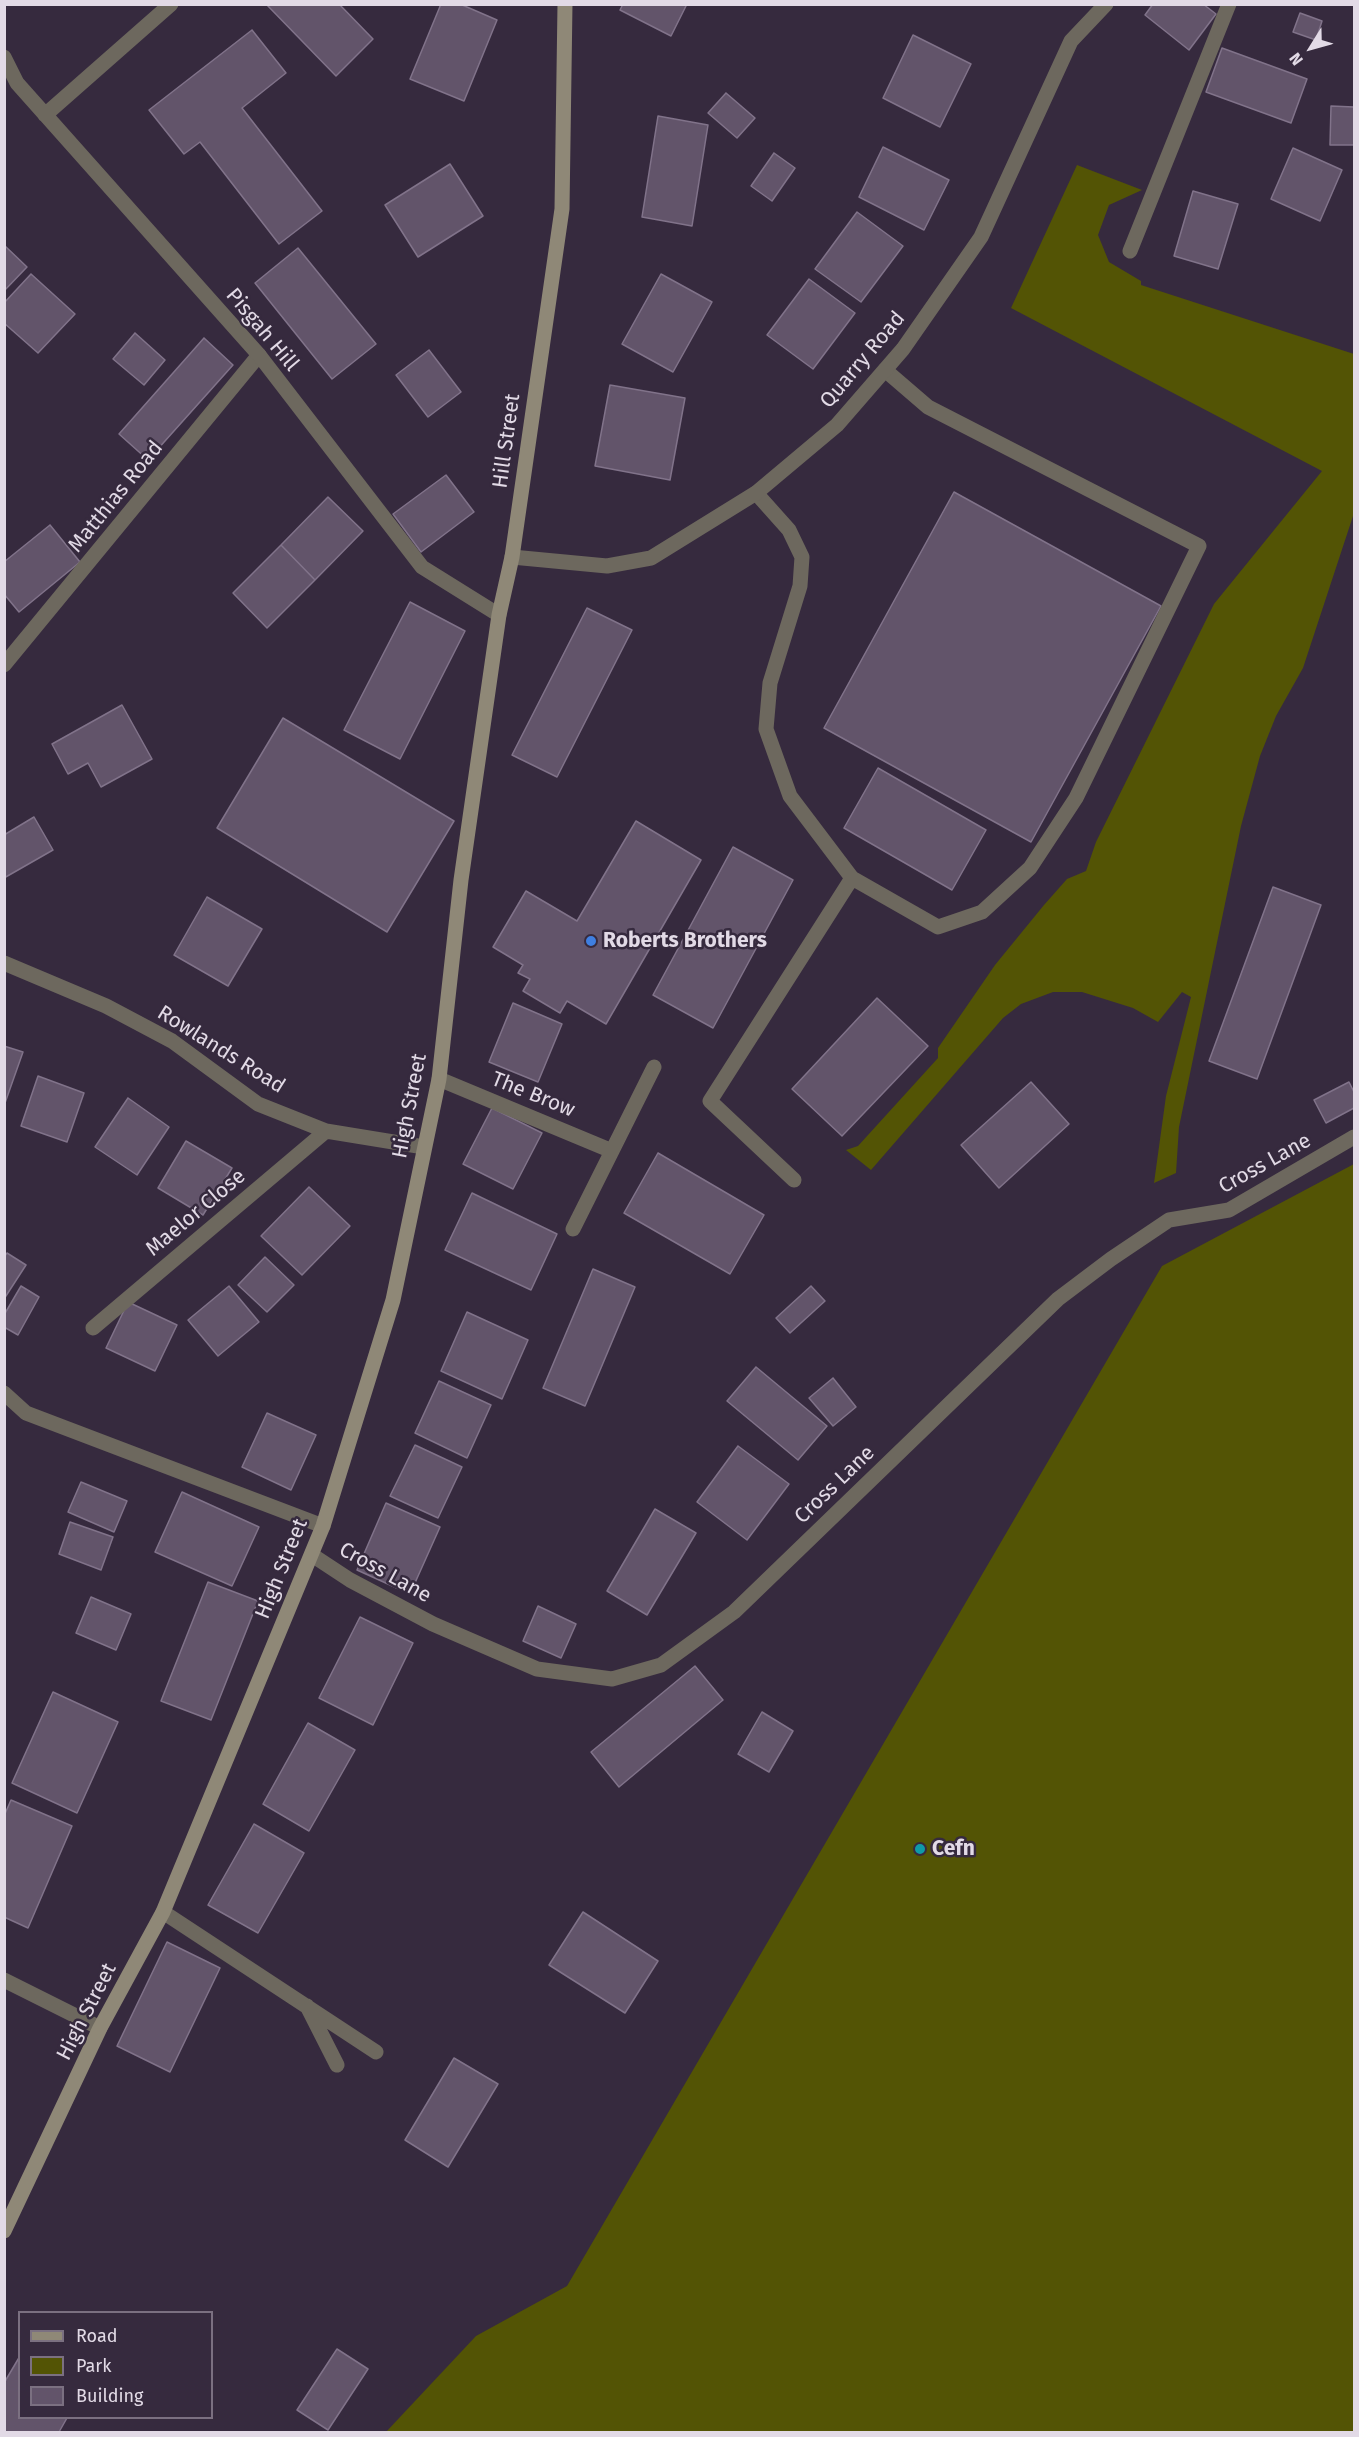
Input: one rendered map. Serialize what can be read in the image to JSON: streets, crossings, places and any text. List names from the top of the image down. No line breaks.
{"streets":{"main road":["Hill Street","High Street"],"street":["Pisgah Hill","Quarry Road","Matthias Road","Rowlands Road","The Brow","Cross Lane","Maelor Close"]},"crossings":[["Pisgah Hill","Hill Street"],["Pisgah Hill","Matthias Road"],["Quarry Road","Hill Street"],["Hill Street","High Street"],["Rowlands Road","High Street"],["Rowlands Road","Maelor Close"],["The Brow","High Street"],["High Street","Cross Lane"]],"places":["Roberts Brothers","Cefn"],"legend":["Road","Park","Building"],"north":"bottom left"}
